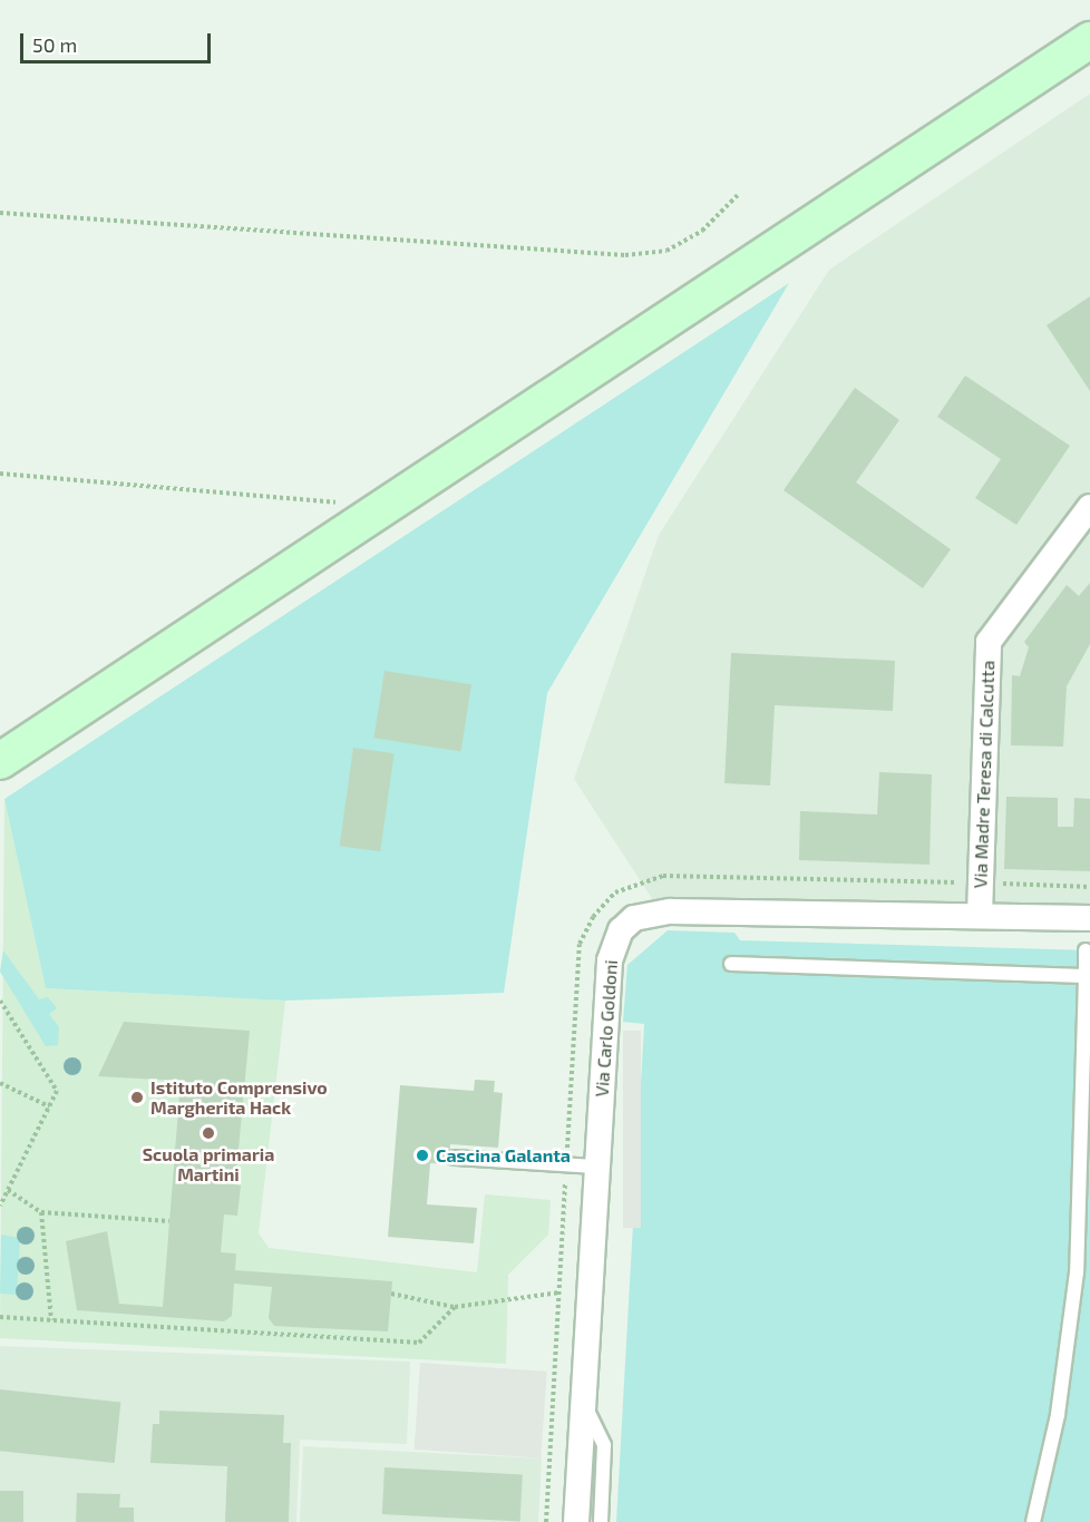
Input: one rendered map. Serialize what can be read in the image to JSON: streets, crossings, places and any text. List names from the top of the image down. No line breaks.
{"streets":{"street":["Via Madre Teresa di Calcutta","Via Carlo Goldoni"]},"crossings":[["Via Madre Teresa di Calcutta","Via Carlo Goldoni"]],"places":["Istituto Comprensivo Margherita Hack","Scuola primaria Martini","Cascina Galanta"],"scale_bar":"50 m"}
